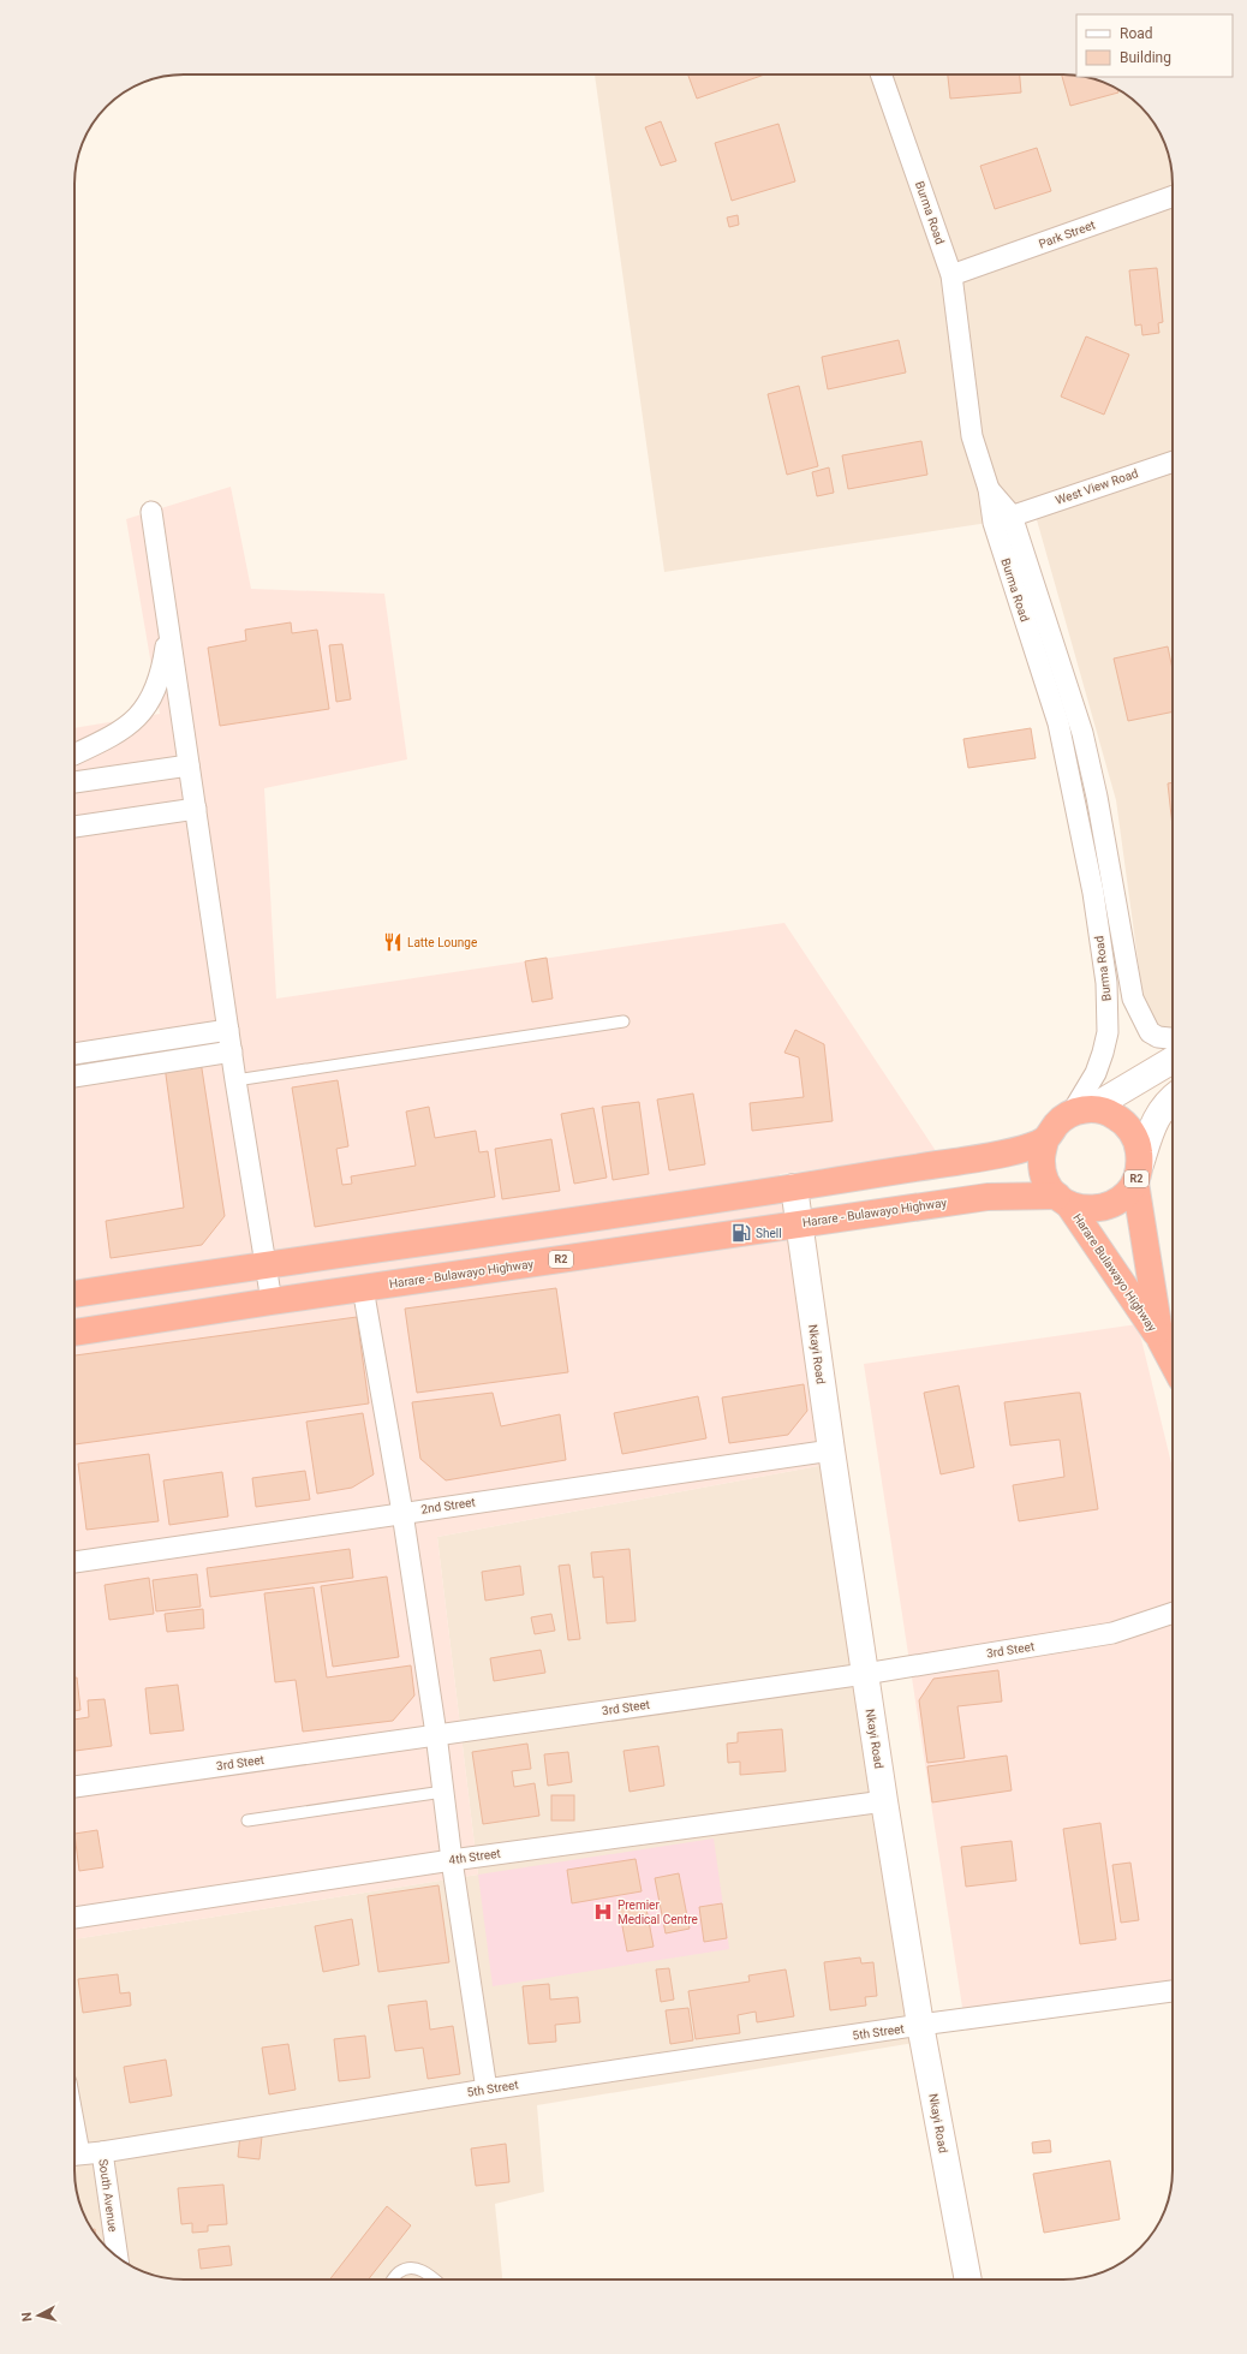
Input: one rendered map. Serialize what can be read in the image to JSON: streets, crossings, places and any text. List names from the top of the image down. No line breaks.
{"streets":{"highway":["R2","Harare - Bulawayo Highway","Harare Bulawayo Highway"],"main road":["Nkayi Road"],"street":["Burma Road","Park Street","West View Road","2nd Street","3rd Steet","4th Street","5th Street","South Avenue"]},"crossings":[["Burma Road","Park Street"],["Burma Road","West View Road"],["Burma Road","R2"],["Burma Road","Harare - Bulawayo Highway"],["Burma Road","Harare Bulawayo Highway"],["R2","Harare - Bulawayo Highway"],["R2","Harare Bulawayo Highway"],["Harare - Bulawayo Highway","Harare Bulawayo Highway"],["Harare - Bulawayo Highway","Nkayi Road"],["Nkayi Road","2nd Street"],["Nkayi Road","3rd Steet"],["Nkayi Road","4th Street"],["Nkayi Road","5th Street"],["5th Street","South Avenue"]],"places":{"restaurant":["Latte Lounge"],"fuel station":["Shell"],"hospital":["Premier Medical Centre"]},"legend":["Road","Building"],"north":"left"}
